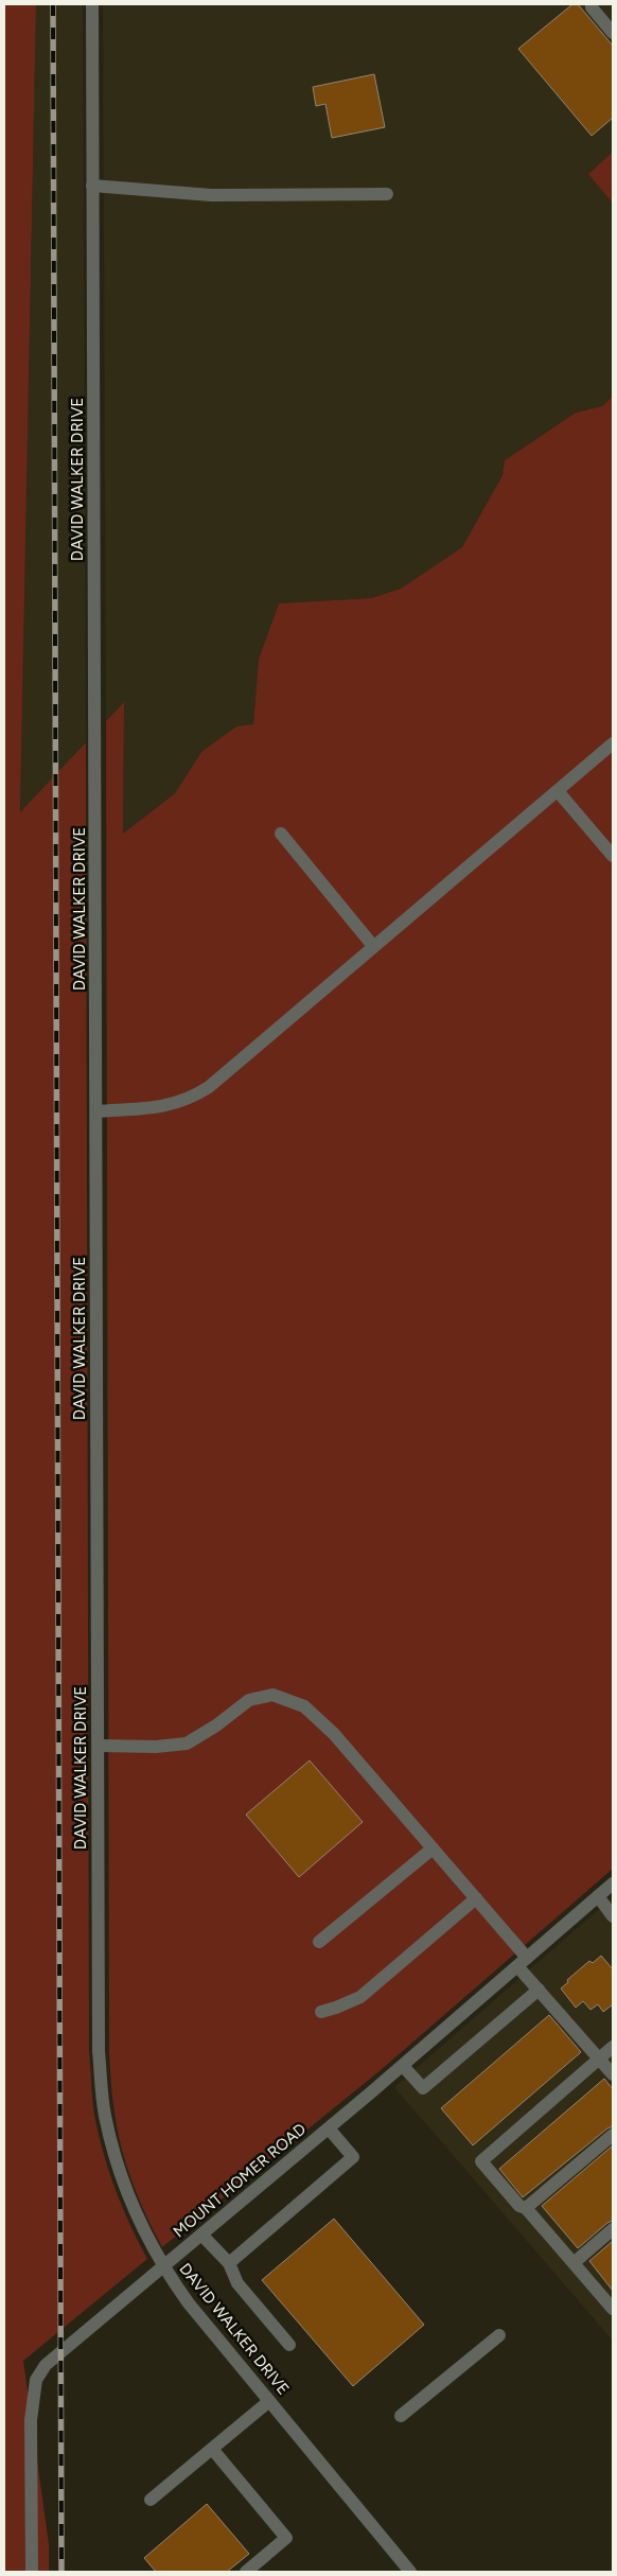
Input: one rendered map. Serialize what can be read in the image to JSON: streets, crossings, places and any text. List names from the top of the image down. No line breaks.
{"streets":{"street":["DAVID WALKER DRIVE","MOUNT HOMER ROAD"]},"crossings":[["DAVID WALKER DRIVE","MOUNT HOMER ROAD"]]}
